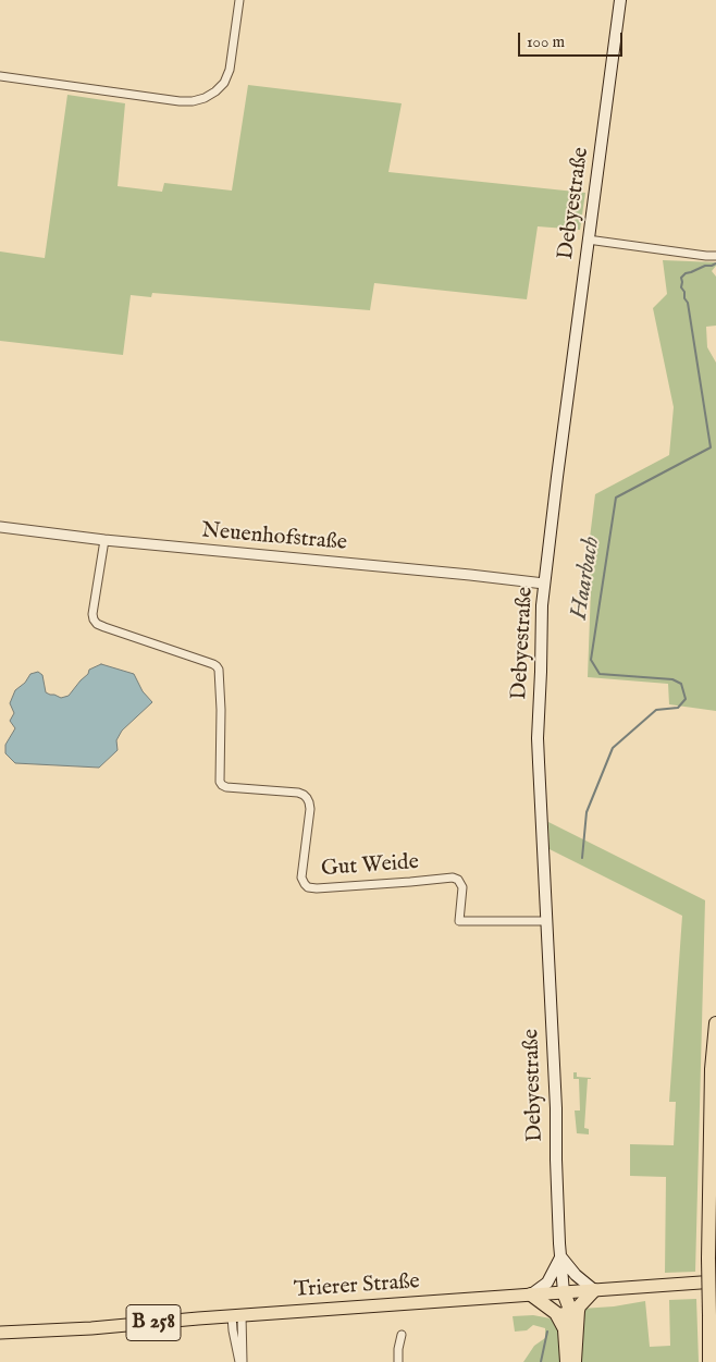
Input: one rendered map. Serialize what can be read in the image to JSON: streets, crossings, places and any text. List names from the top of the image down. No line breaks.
{"streets":{"main road":["Debyestraße","Trierer Straße","B 258"],"street":["Neuenhofstraße","Gut Weide"]},"crossings":[["Debyestraße","Neuenhofstraße"],["Debyestraße","Gut Weide"],["Debyestraße","Trierer Straße"],["Neuenhofstraße","Gut Weide"]],"water":["Haarbach"],"scale_bar":"100 m"}
